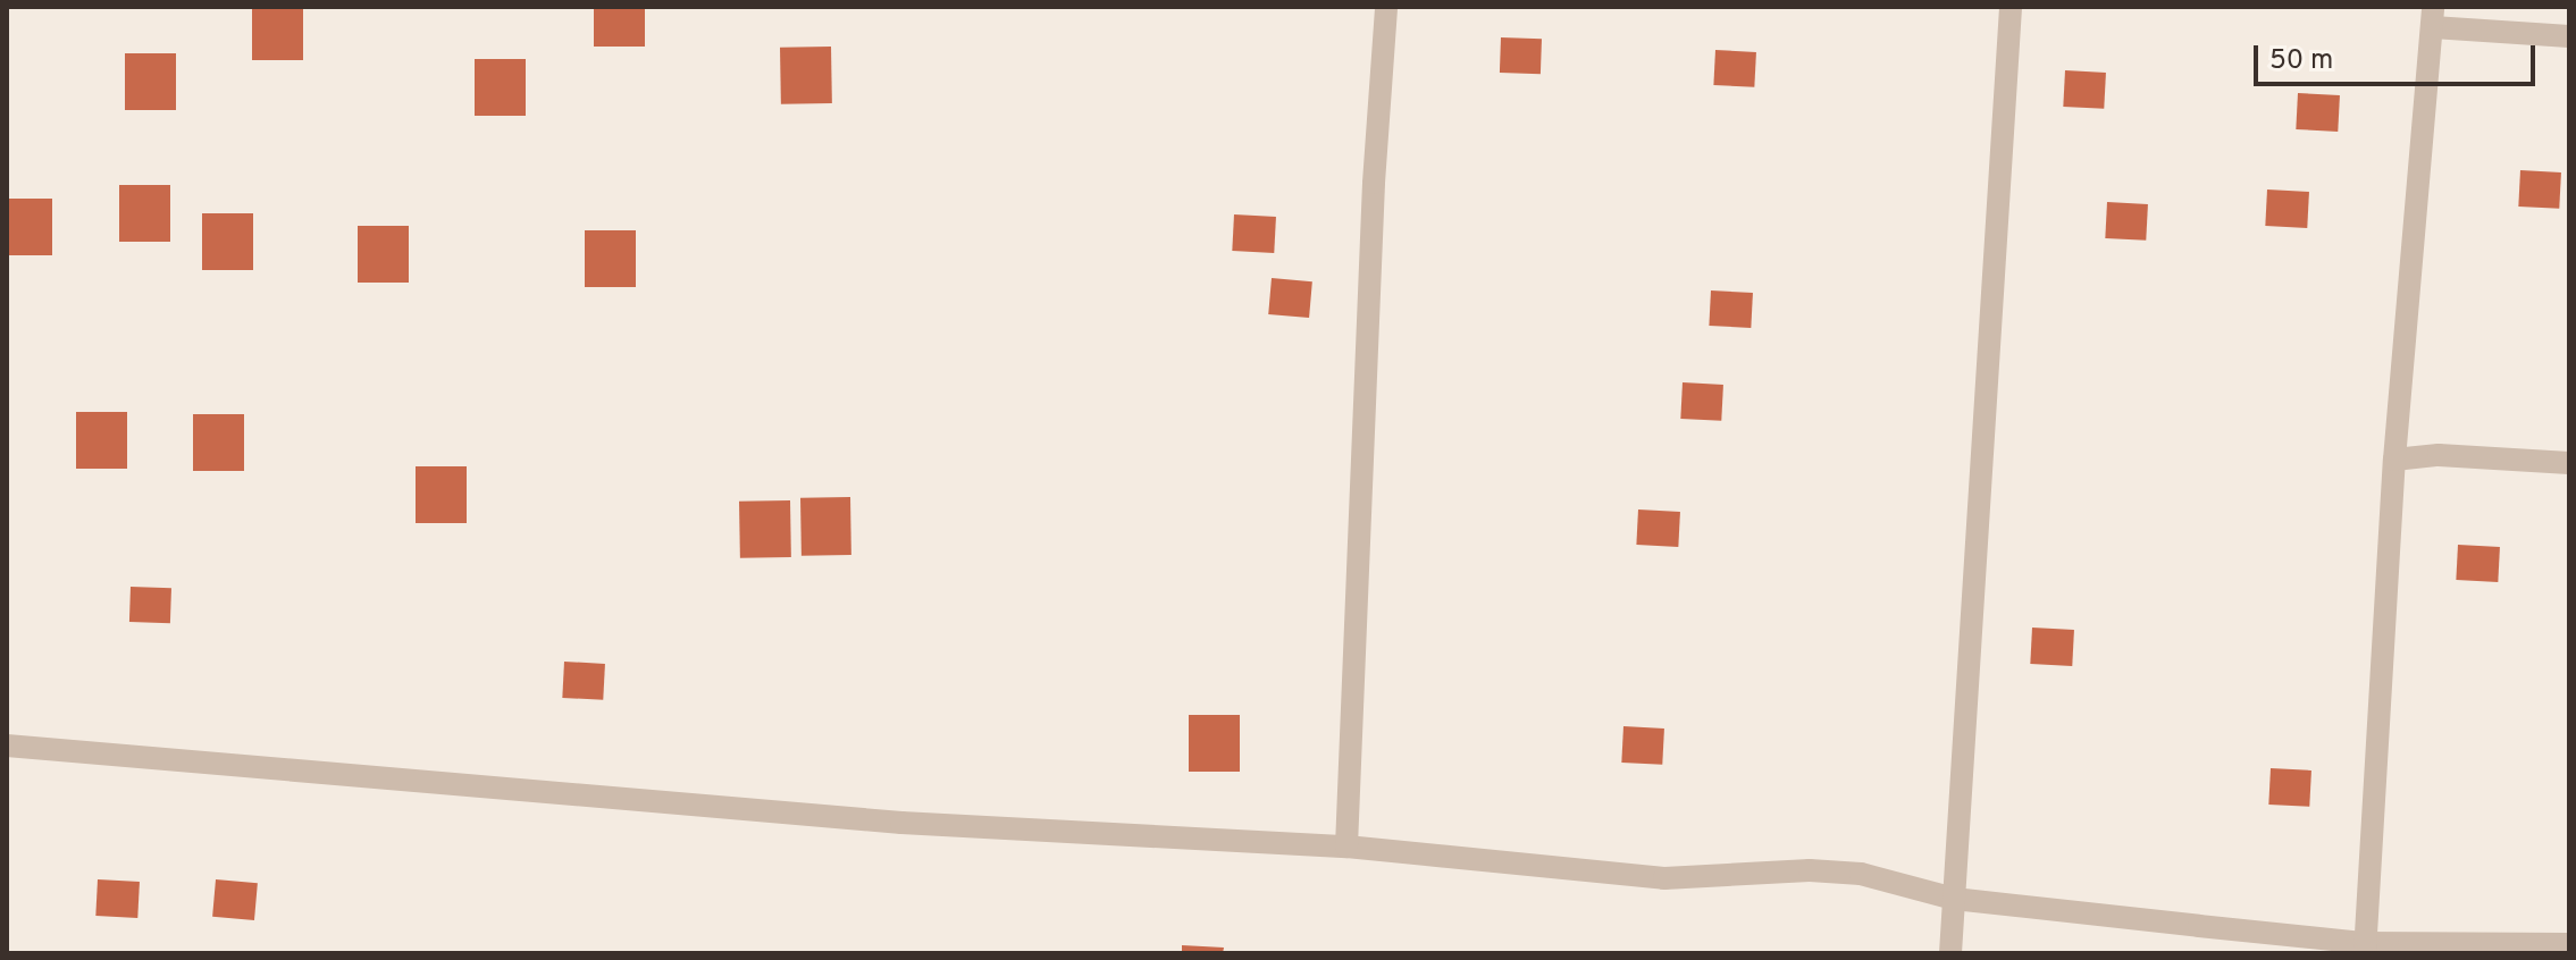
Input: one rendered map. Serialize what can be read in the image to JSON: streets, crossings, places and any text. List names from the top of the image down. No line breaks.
{"scale_bar":"50 m"}
